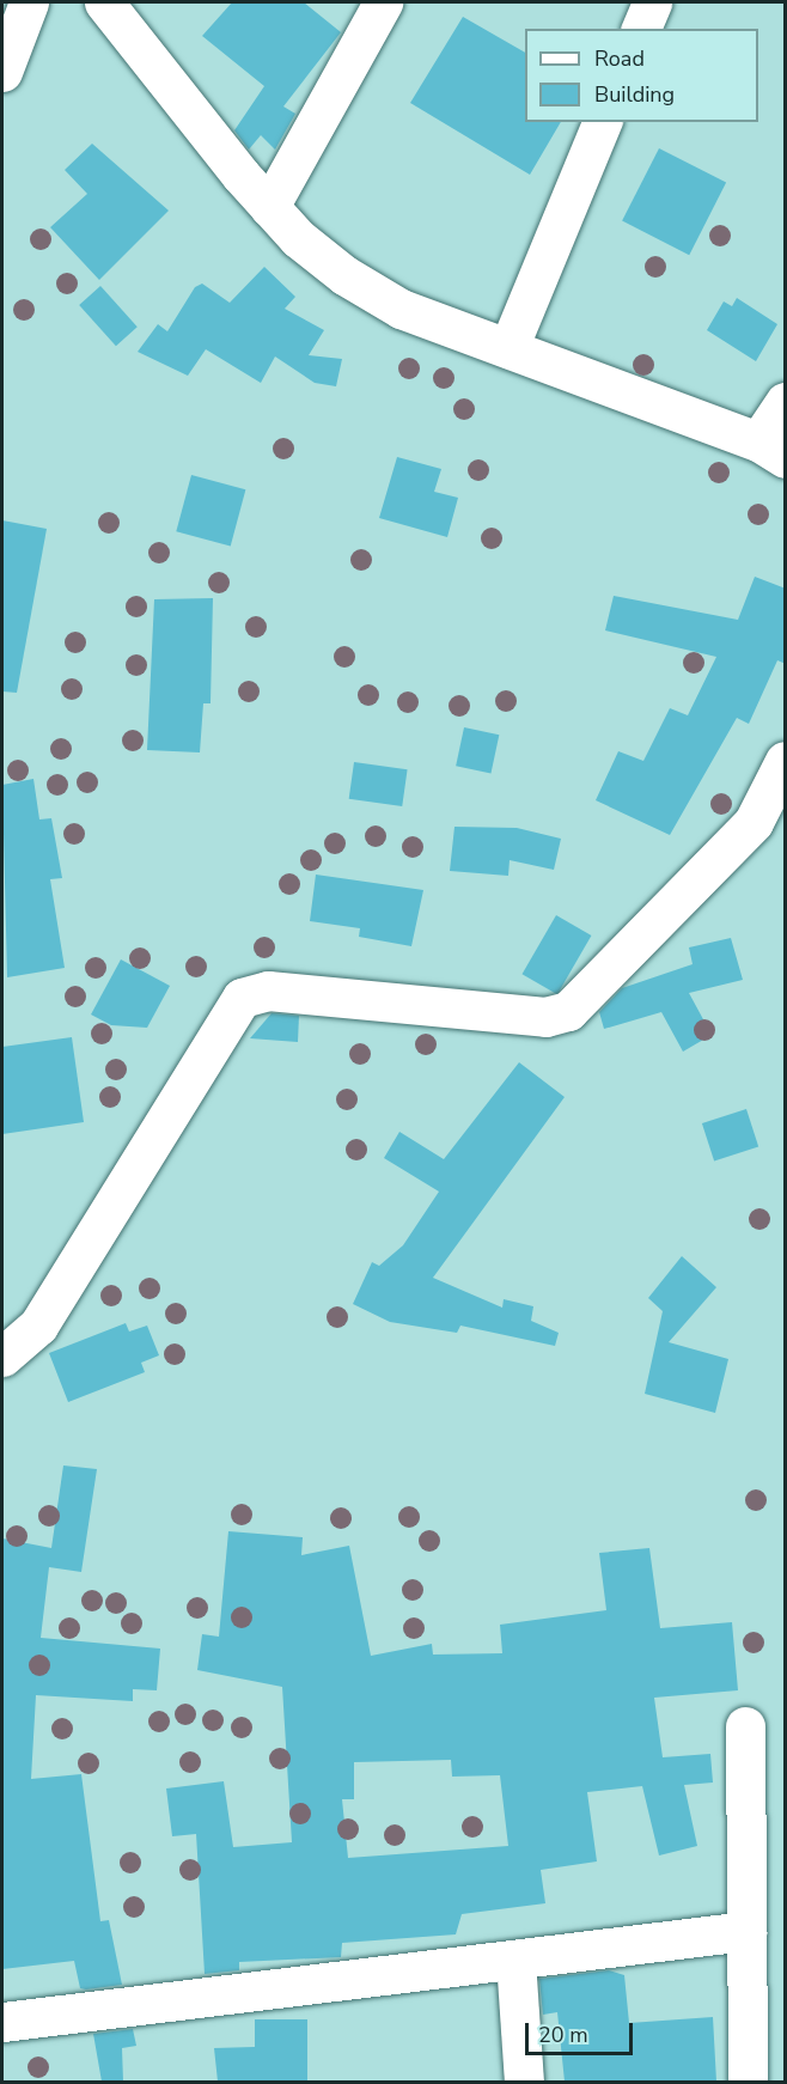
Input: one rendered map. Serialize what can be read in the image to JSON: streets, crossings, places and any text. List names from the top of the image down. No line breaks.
{"legend":["Road","Building"],"scale_bar":"20 m"}
